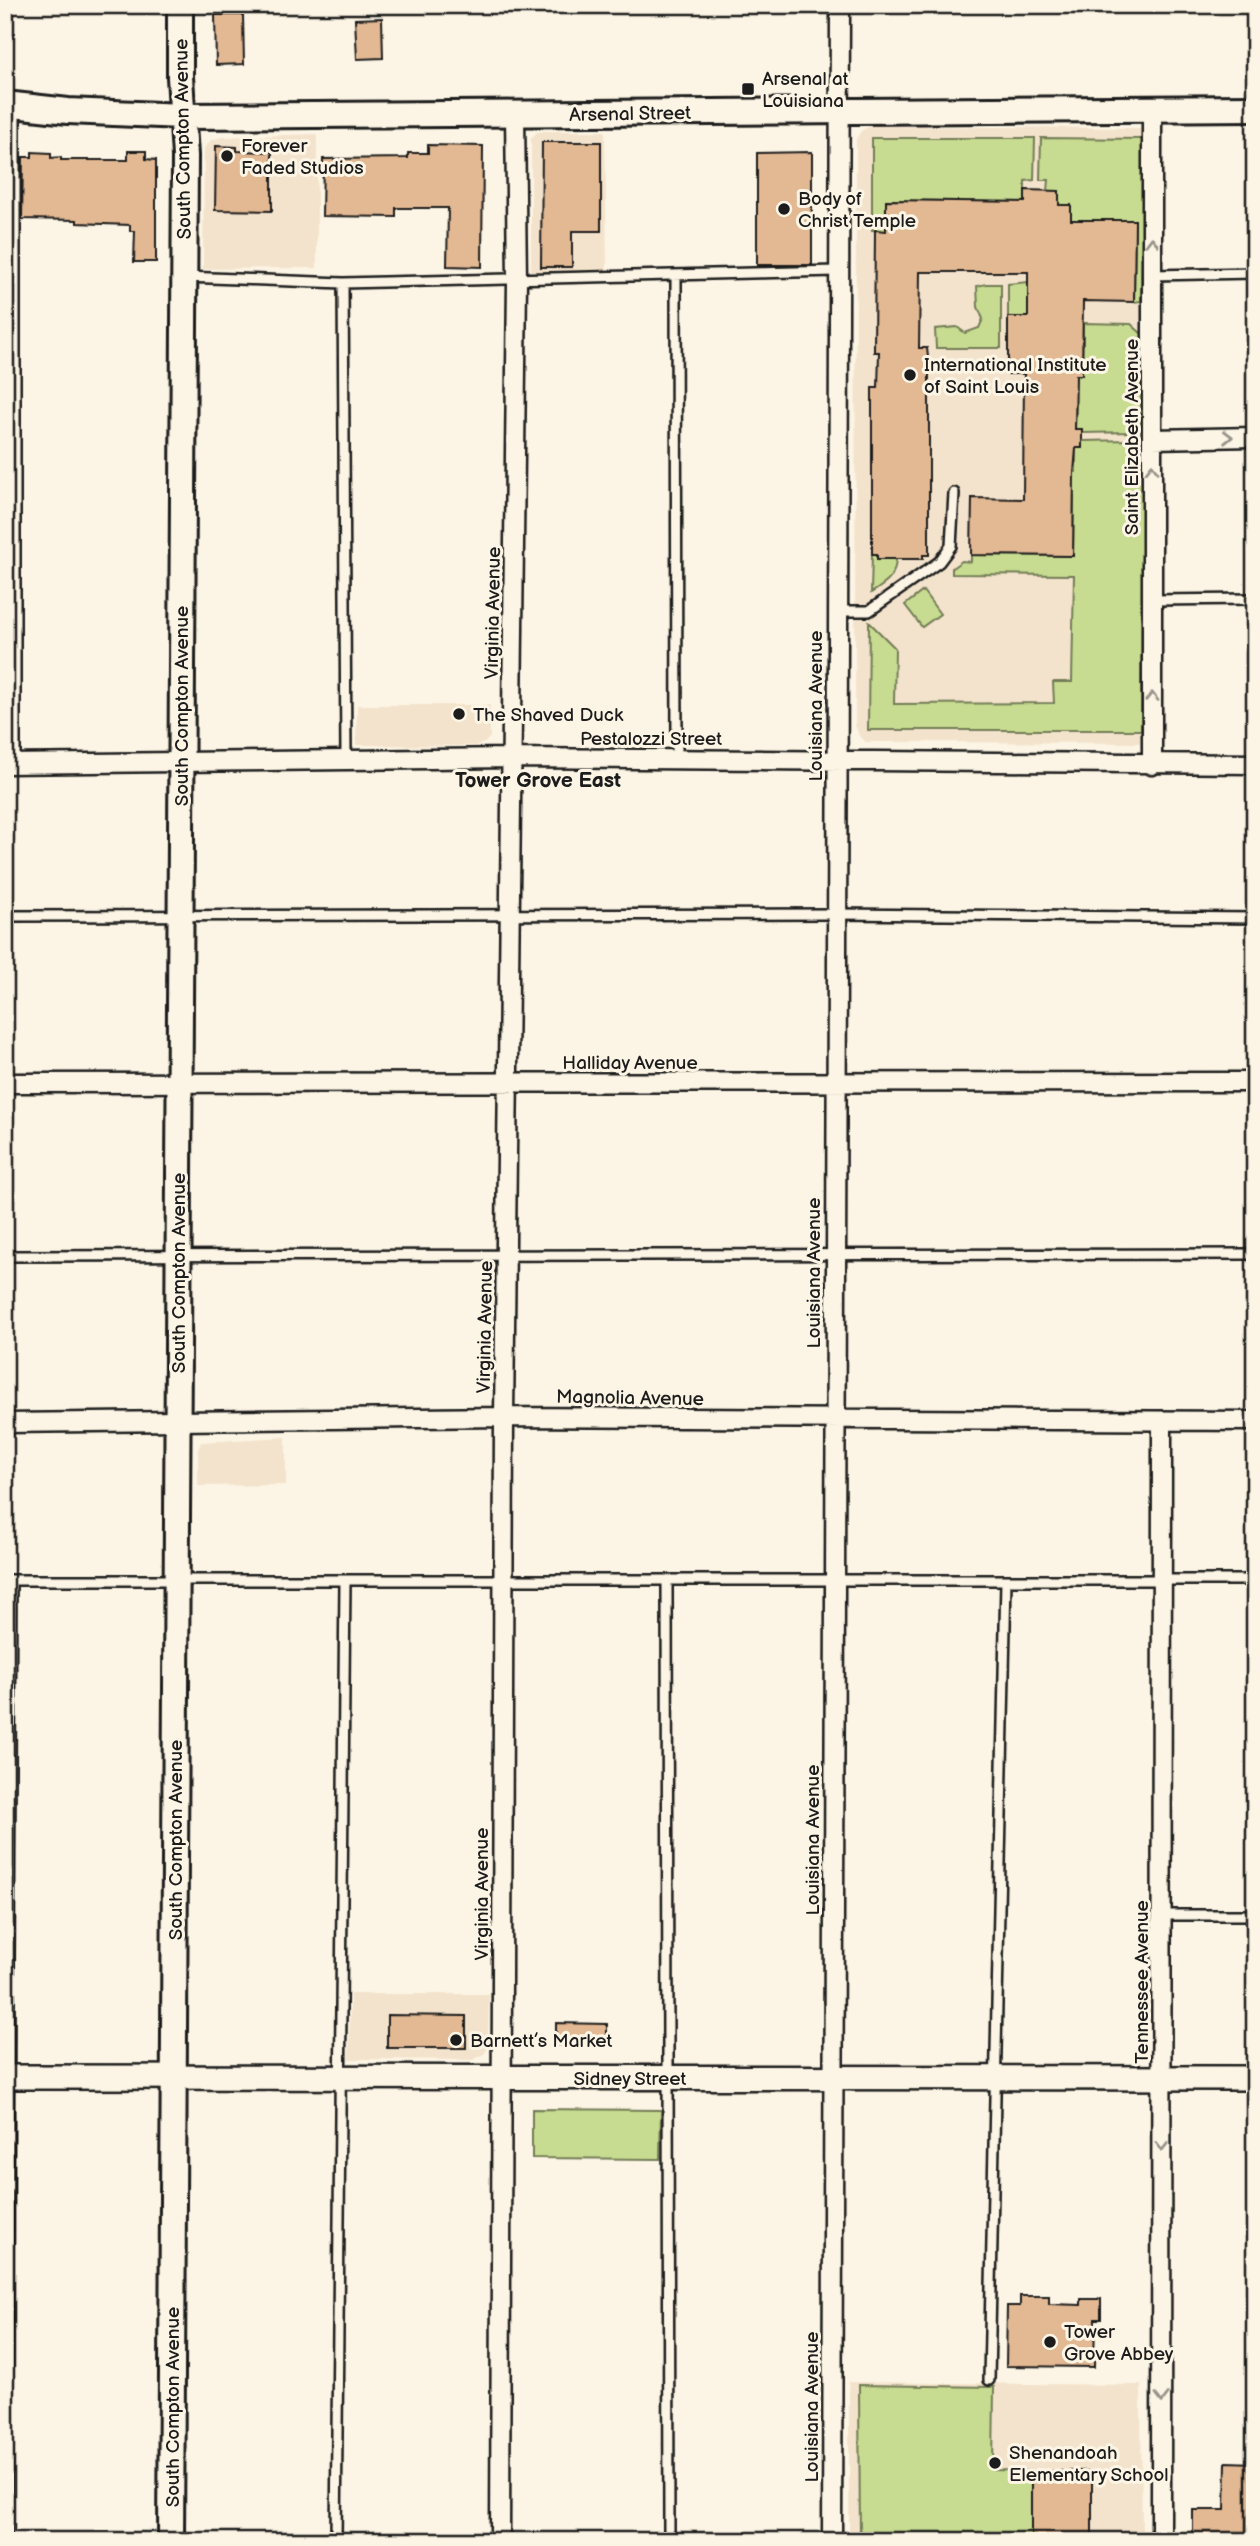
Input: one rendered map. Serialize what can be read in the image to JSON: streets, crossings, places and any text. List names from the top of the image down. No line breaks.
{"streets":{"main road":["Arsenal Street","South Compton Avenue"],"street":["Saint Elizabeth Avenue","Virginia Avenue","Louisiana Avenue","Pestalozzi Street","Halliday Avenue","Magnolia Avenue","Tennessee Avenue","Sidney Street"]},"crossings":[["Arsenal Street","South Compton Avenue"],["Arsenal Street","Saint Elizabeth Avenue"],["Arsenal Street","Virginia Avenue"],["Arsenal Street","Louisiana Avenue"],["South Compton Avenue","Pestalozzi Street"],["South Compton Avenue","Halliday Avenue"],["South Compton Avenue","Magnolia Avenue"],["South Compton Avenue","Sidney Street"],["Saint Elizabeth Avenue","Pestalozzi Street"],["Virginia Avenue","Pestalozzi Street"],["Virginia Avenue","Halliday Avenue"],["Virginia Avenue","Magnolia Avenue"],["Virginia Avenue","Sidney Street"],["Louisiana Avenue","Pestalozzi Street"],["Louisiana Avenue","Halliday Avenue"],["Louisiana Avenue","Magnolia Avenue"],["Louisiana Avenue","Sidney Street"],["Magnolia Avenue","Tennessee Avenue"],["Tennessee Avenue","Sidney Street"]],"one_way":["Saint Elizabeth Avenue","Tennessee Avenue"],"districts":["Tower Grove East"],"places":{"transit":["Arsenal at Louisiana"],"other":["Forever Faded Studios","Body of Christ Temple","International Institute of Saint Louis","The Shaved Duck","Barnett’s Market","Tower Grove Abbey","Shenandoah Elementary School"]}}
